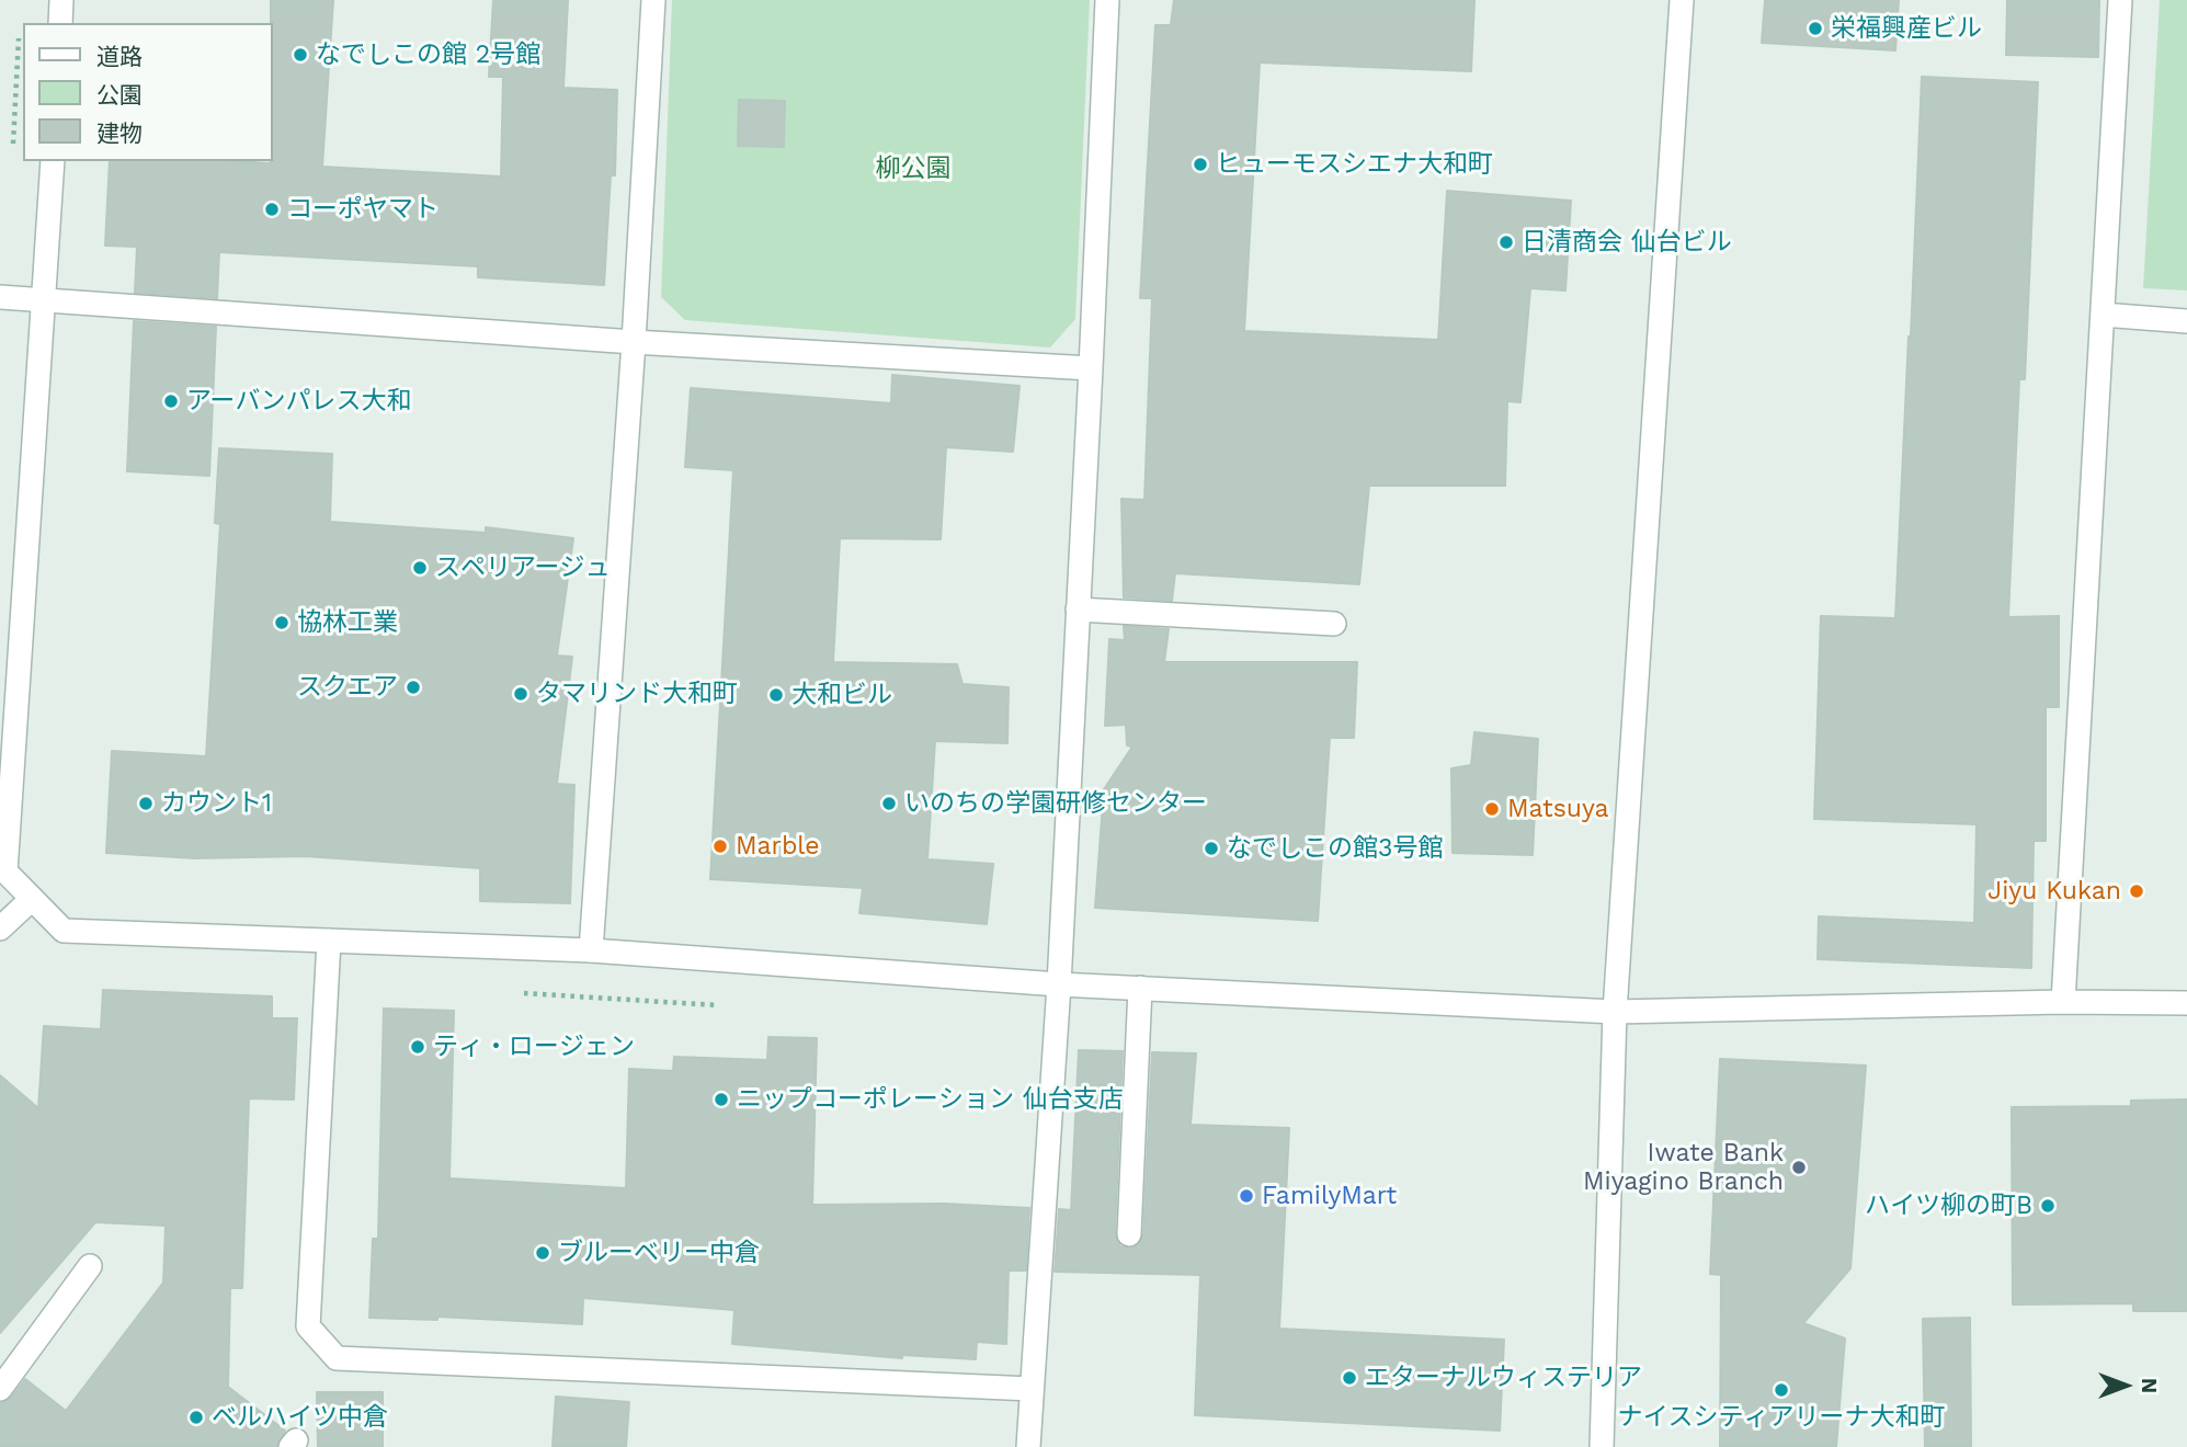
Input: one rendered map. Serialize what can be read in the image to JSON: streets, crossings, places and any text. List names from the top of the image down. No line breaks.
{"parks":["柳公園"],"places":["栄福興産ビル","なでしこの館 2号館","ヒューモスシエナ大和町","コーポヤマト","日清商会 仙台ビル","アーバンパレス大和","スペリアージュ","協林工業","スクエア","タマリンド大和町","大和ビル","カウント1","いのちの学園研修センター","Matsuya","Marble","なでしこの館3号館","Jiyu Kukan","ティ・ロージェン","ニップコーポレーション 仙台支店","Iwate Bank Miyagino Branch","FamilyMart","ハイツ柳の町B","ブルーベリー中倉","エターナルウィステリア","ナイスシティアリーナ大和町","ベルハイツ中倉"],"legend":["道路","公園","建物"],"north":"right"}
